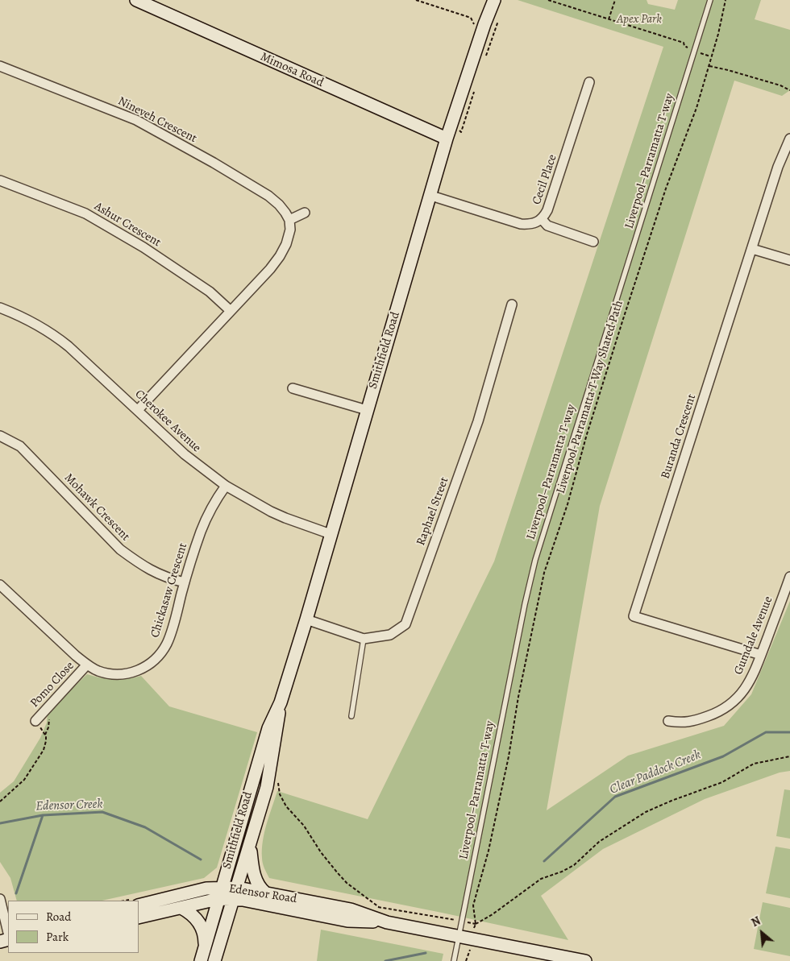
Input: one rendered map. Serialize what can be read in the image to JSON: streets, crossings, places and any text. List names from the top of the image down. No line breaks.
{"streets":{"main road":["Mimosa Road","Smithfield Road","Edensor Road"],"street":["Nineveh Crescent","Cecil Place","Ashur Crescent","Cherokee Avenue","Buranda Crescent","Mohawk Crescent","Raphael Street","Chickasaw Crescent","Gumdale Avenue","Pomo Close"],"lane":["Liverpool–Parramatta T-way"],"path":["Liverpool-Parramatta T-Way Shared Path"]},"crossings":[["Mimosa Road","Smithfield Road"],["Liverpool–Parramatta T-way","Edensor Road"],["Cecil Place","Smithfield Road"],["Smithfield Road","Cherokee Avenue"],["Smithfield Road","Raphael Street"],["Smithfield Road","Edensor Road"],["Cherokee Avenue","Chickasaw Crescent"],["Buranda Crescent","Gumdale Avenue"],["Mohawk Crescent","Chickasaw Crescent"],["Chickasaw Crescent","Pomo Close"]],"water":["Clear Paddock Creek","Edensor Creek"],"parks":["Apex Park"],"legend":["Road","Park"],"north":"top left"}
